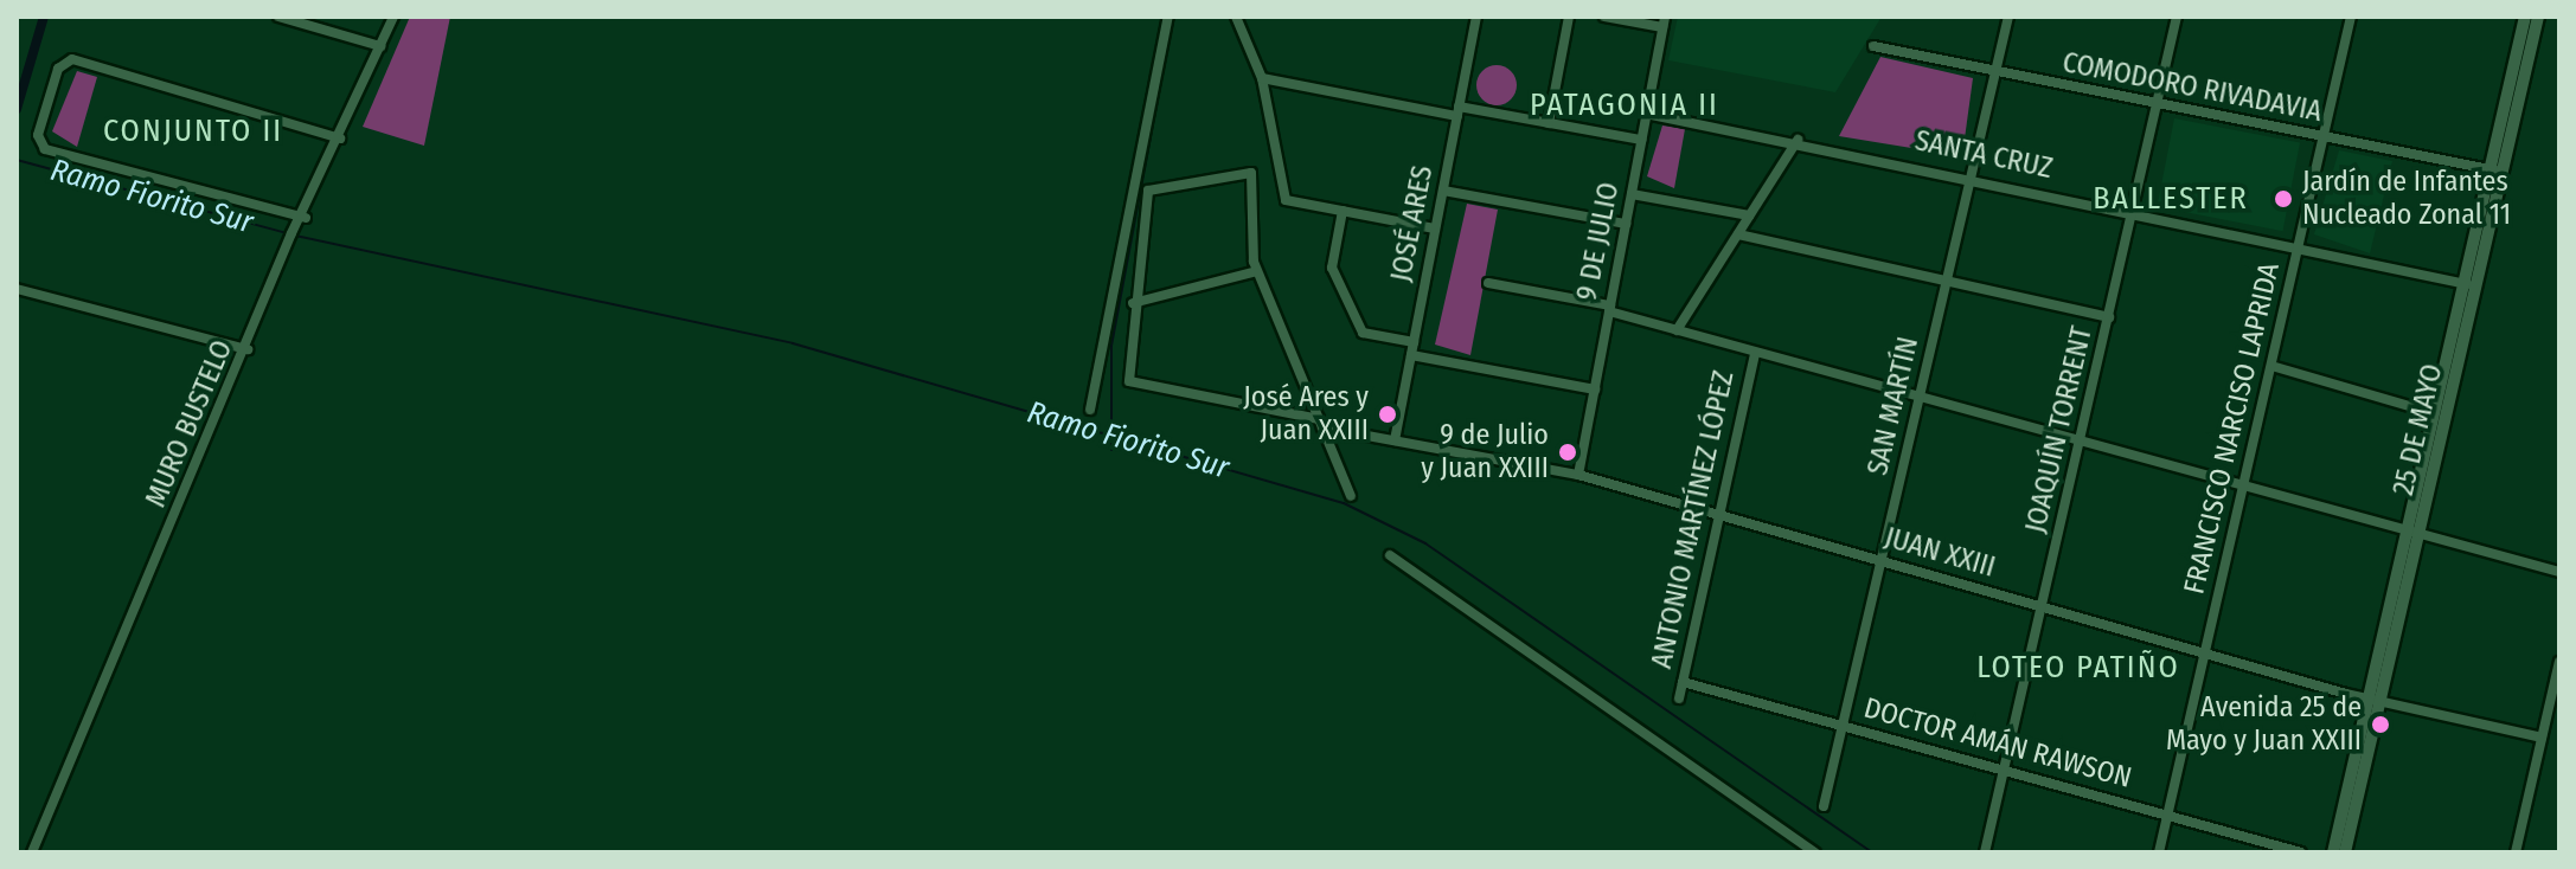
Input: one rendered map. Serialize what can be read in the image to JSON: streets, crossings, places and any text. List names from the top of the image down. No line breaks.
{"streets":{"street":["COMODORO RIVADAVIA","SANTA CRUZ","JOSÉ ARES","9 DE JULIO","SAN MARTÍN","MURO BUSTELO","FRANCISCO NARCISO LAPRIDA","JOAQUÍN TORRENT","25 DE MAYO","ANTONIO MARTÍNEZ LÓPEZ","JUAN XXIII","DOCTOR AMÁN RAWSON"]},"crossings":[["COMODORO RIVADAVIA","SAN MARTÍN"],["COMODORO RIVADAVIA","FRANCISCO NARCISO LAPRIDA"],["COMODORO RIVADAVIA","JOAQUÍN TORRENT"],["COMODORO RIVADAVIA","25 DE MAYO"],["SANTA CRUZ","9 DE JULIO"],["SANTA CRUZ","SAN MARTÍN"],["SANTA CRUZ","FRANCISCO NARCISO LAPRIDA"],["SANTA CRUZ","JOAQUÍN TORRENT"],["SANTA CRUZ","25 DE MAYO"],["JOSÉ ARES","JUAN XXIII"],["9 DE JULIO","JUAN XXIII"],["SAN MARTÍN","JUAN XXIII"],["SAN MARTÍN","DOCTOR AMÁN RAWSON"],["FRANCISCO NARCISO LAPRIDA","JUAN XXIII"],["FRANCISCO NARCISO LAPRIDA","DOCTOR AMÁN RAWSON"],["JOAQUÍN TORRENT","JUAN XXIII"],["JOAQUÍN TORRENT","DOCTOR AMÁN RAWSON"],["25 DE MAYO","JUAN XXIII"],["ANTONIO MARTÍNEZ LÓPEZ","JUAN XXIII"],["ANTONIO MARTÍNEZ LÓPEZ","DOCTOR AMÁN RAWSON"]],"districts":["PATAGONIA II","CONJUNTO II","BALLESTER","LOTEO PATIÑO"],"water":["Ramo Fiorito Sur"],"places":["Jardín de Infantes Nucleado Zonal 11","José Ares y Juan XXIII","9 de Julio y Juan XXIII","Avenida 25 de Mayo y Juan XXIII"]}
